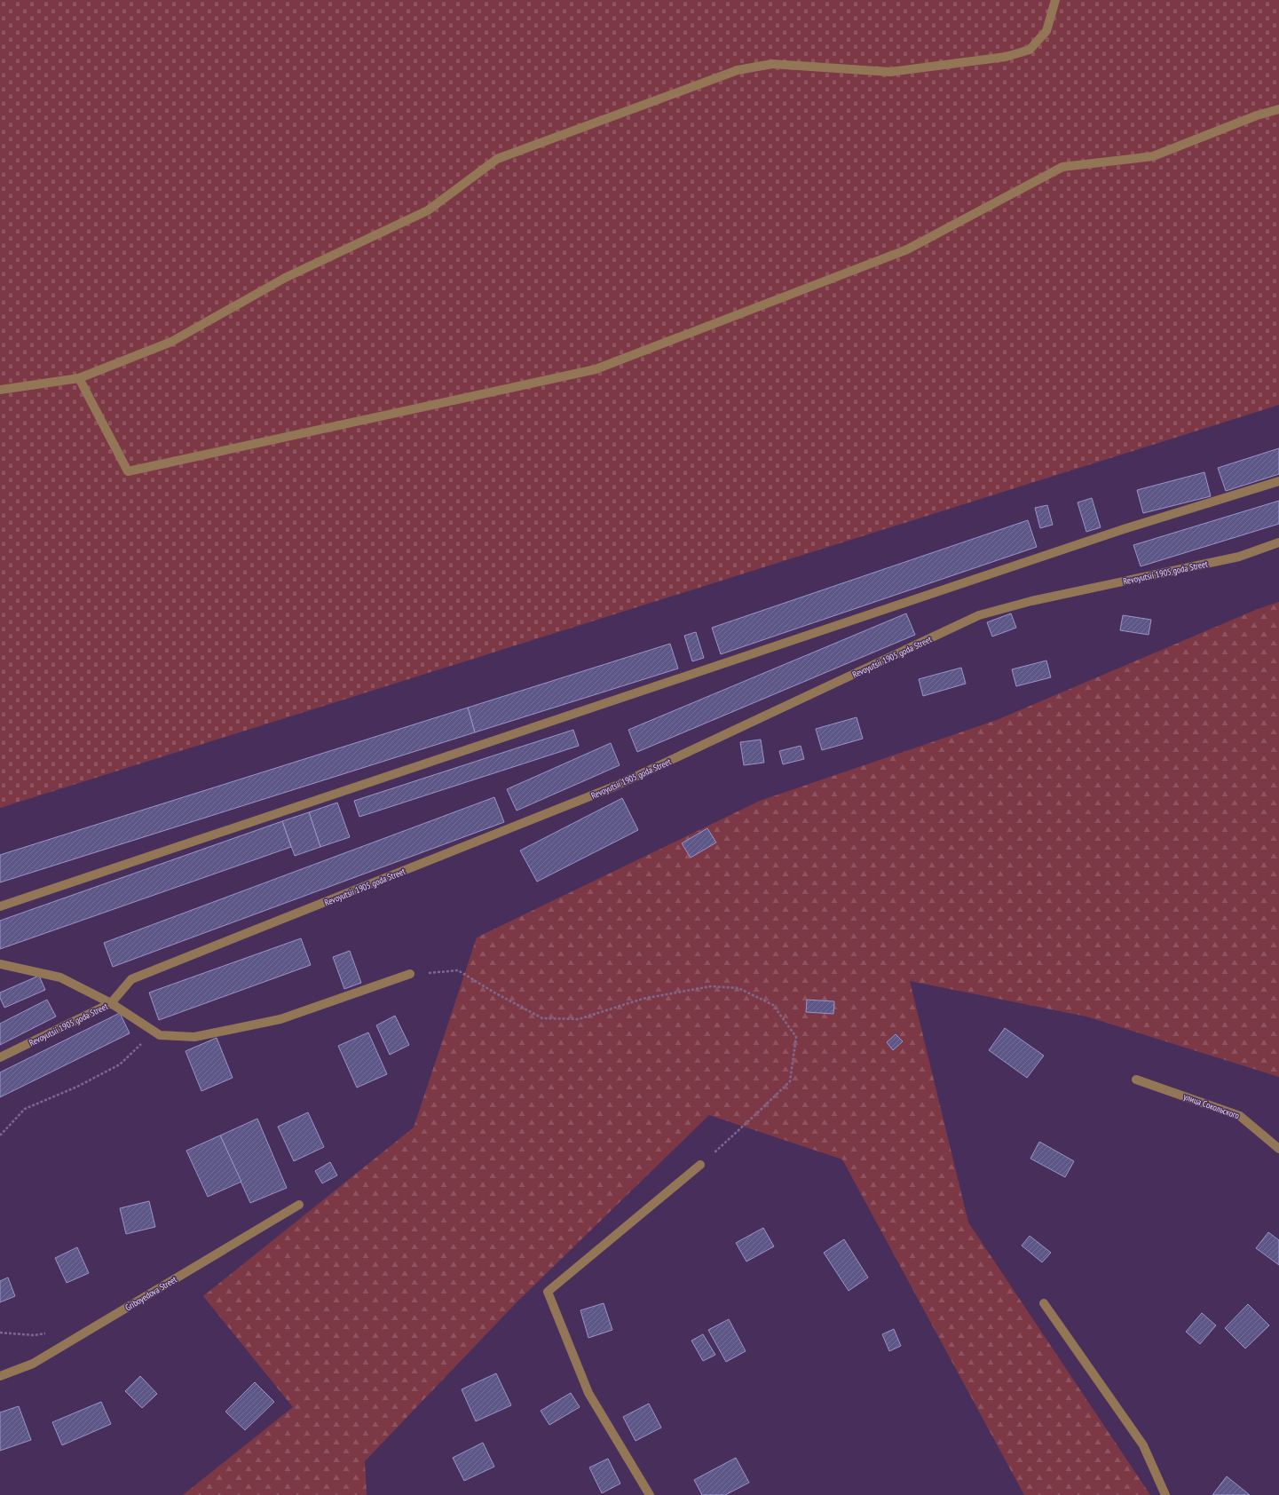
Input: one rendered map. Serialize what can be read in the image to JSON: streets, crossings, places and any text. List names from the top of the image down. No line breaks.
{"streets":{"street":["Revoyutsii 1905 goda Street","улица Сокольского","Griboyedova Street"]}}
